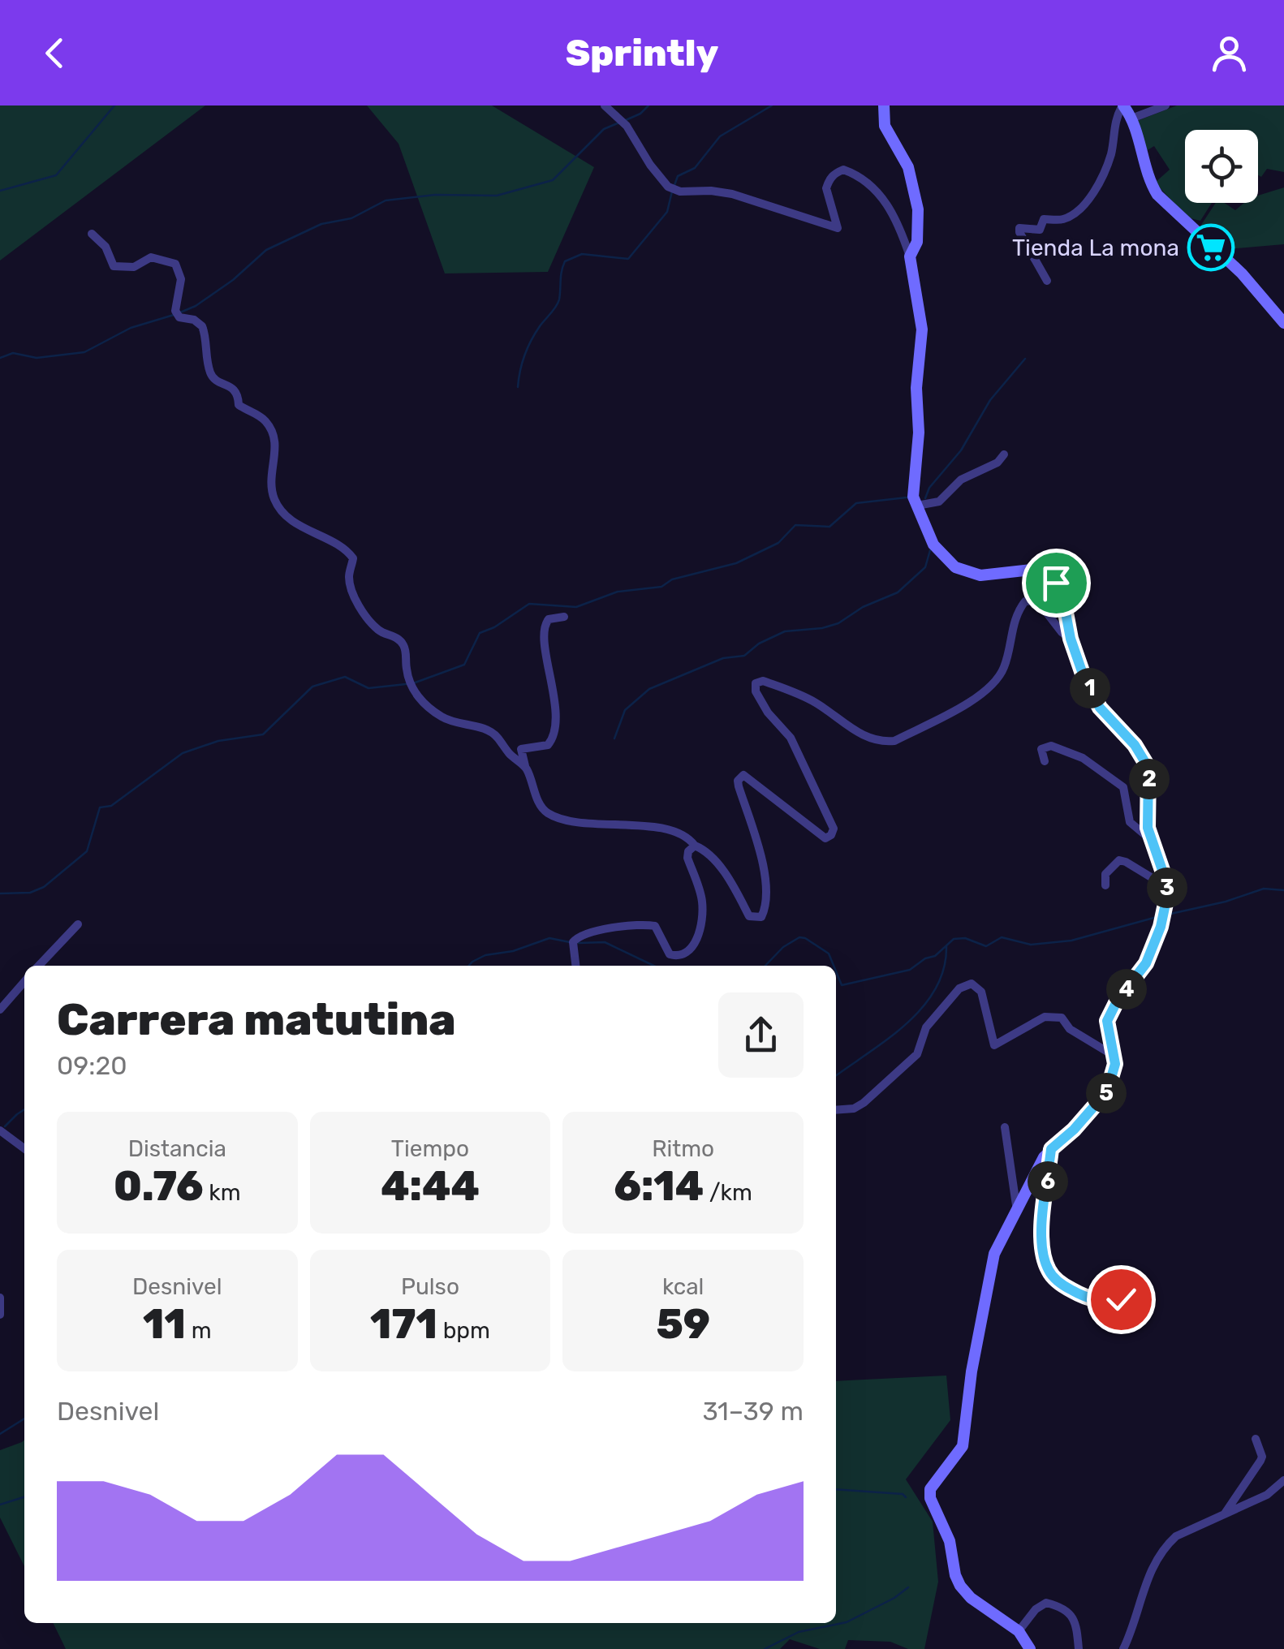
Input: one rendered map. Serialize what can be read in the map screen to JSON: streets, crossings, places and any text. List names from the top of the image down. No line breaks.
{"places":{"supermarket":["Tienda La mona"]},"page":{"header":"Sprintly","pins":["1","2","3","4","5","6"],"heading":["Carrera matutina","09:20"],"stats":[["Distancia","0.76 km"],["Tiempo","4:44"],["Ritmo","6:14 /km"],["Desnivel","11 m"],["Pulso","171 bpm"],["kcal","59"]],"chart":["Desnivel","31–39 m"]}}
